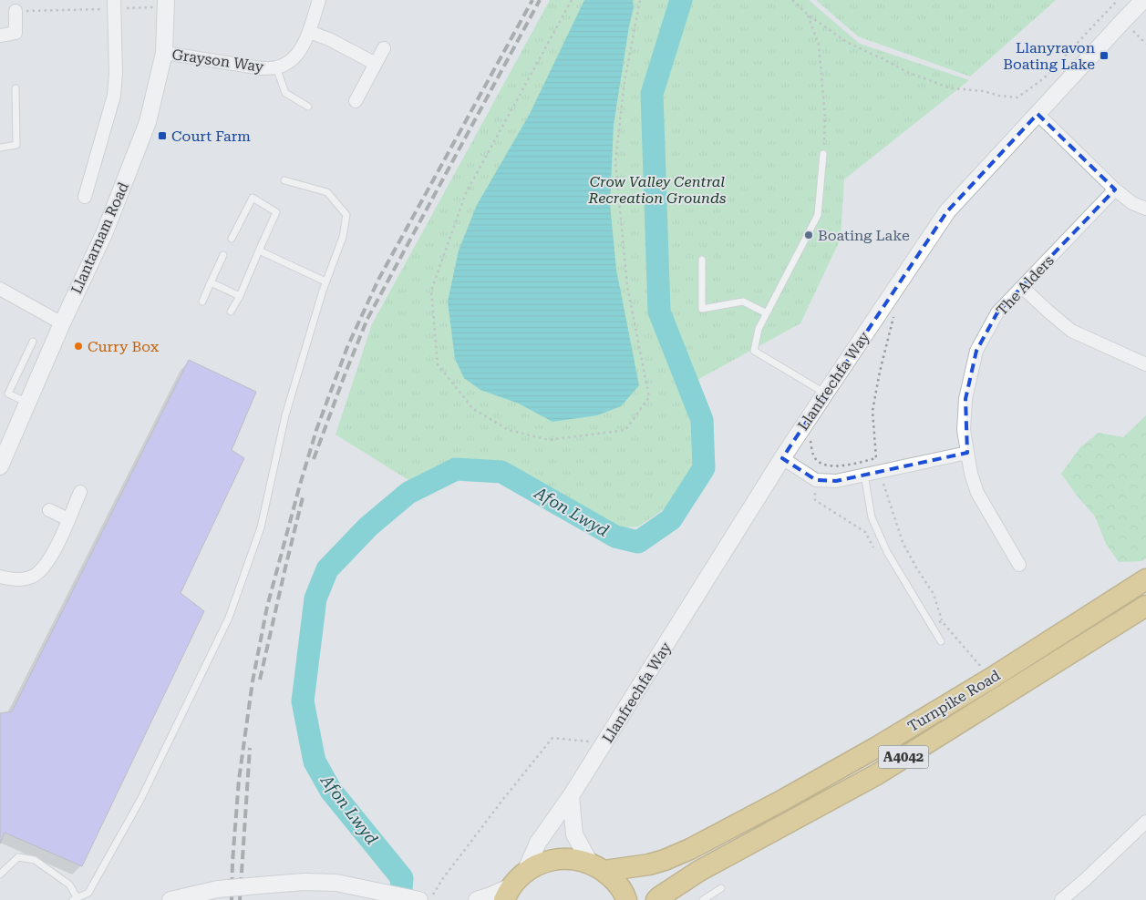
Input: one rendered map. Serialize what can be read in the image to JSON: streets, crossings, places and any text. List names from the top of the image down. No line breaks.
{"streets":{"highway":["Turnpike Road","A4042"],"street":["Grayson Way","Llantarnam Road","The Alders","Llanfrechfa Way"]},"crossings":[["Grayson Way","Llantarnam Road"],["Llanfrechfa Way","Turnpike Road"]],"water":["Afon Lwyd"],"parks":["Crow Valley Central Recreation Grounds"],"places":{"transit":["Llanyravon Boating Lake","Court Farm"],"other":["Boating Lake","Curry Box"]}}
